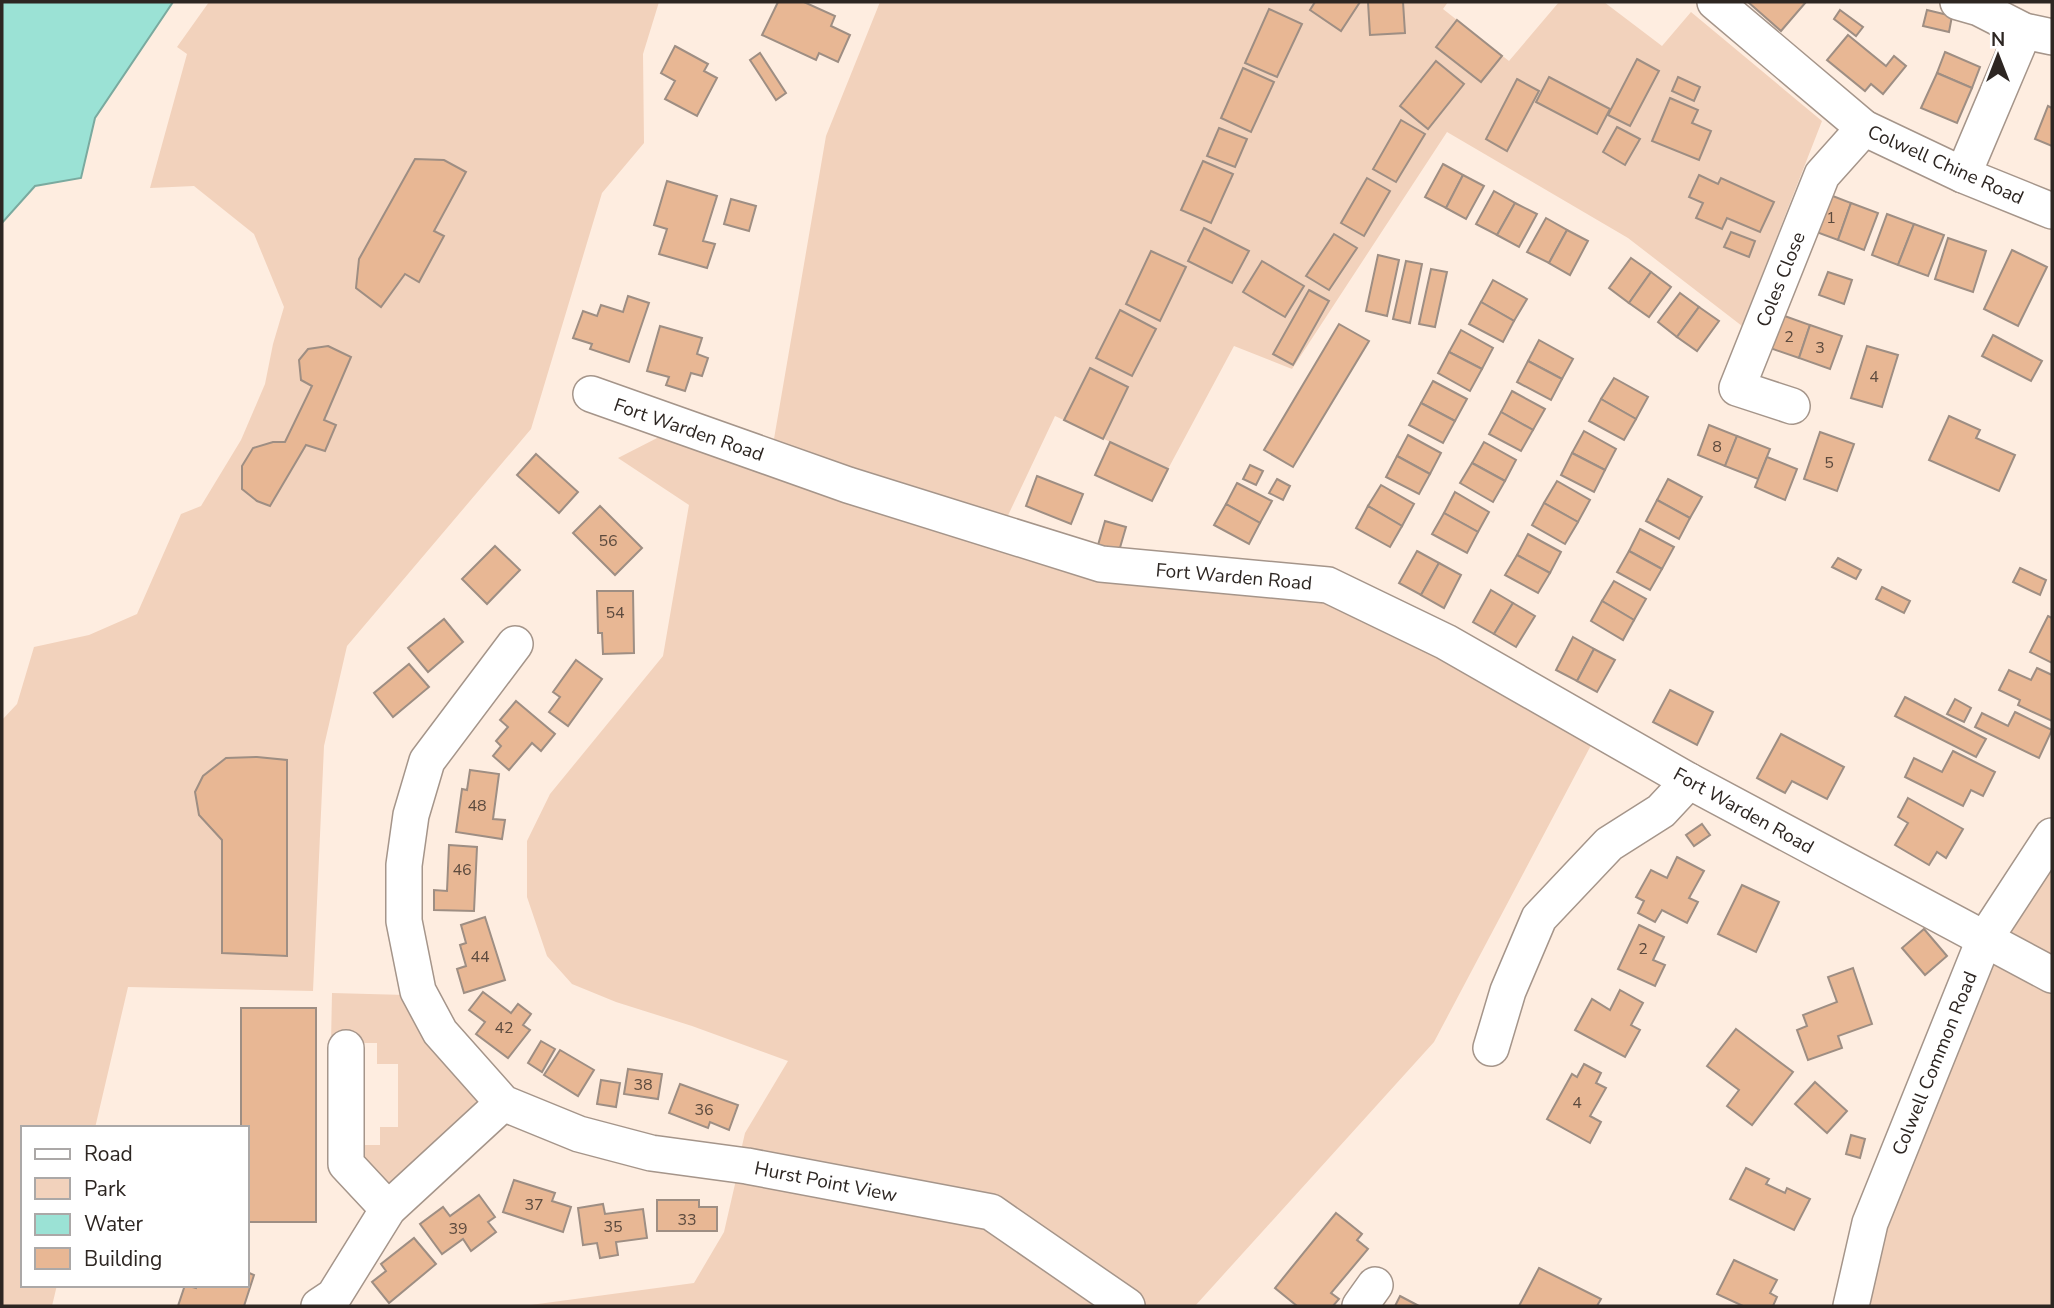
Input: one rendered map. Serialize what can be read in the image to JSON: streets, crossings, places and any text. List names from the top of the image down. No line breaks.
{"streets":{"street":["Colwell Chine Road","Coles Close","Fort Warden Road","Colwell Common Road","Hurst Point View"]},"crossings":[["Colwell Chine Road","Coles Close"],["Fort Warden Road","Colwell Common Road"]],"house_numbers":["1","2","3","4","8","5","56","54","48","46","2","44","42","38","4","36","37","33","35","39"],"legend":["Road","Park","Water","Building"],"north":"top"}
